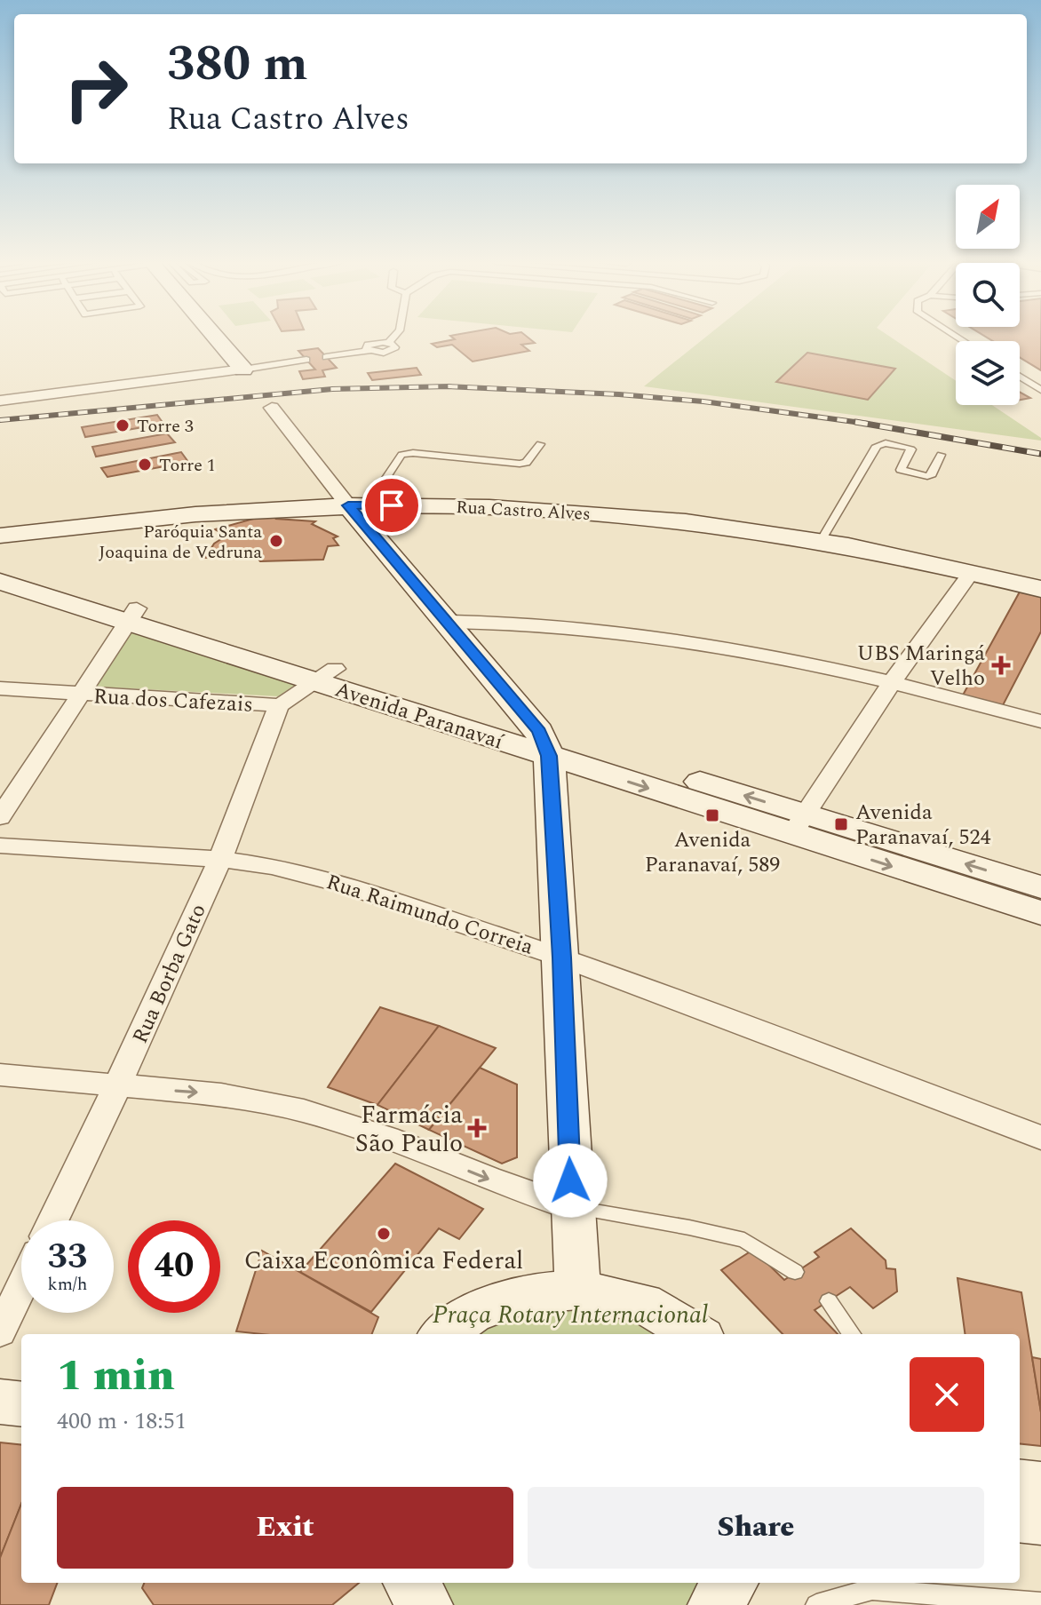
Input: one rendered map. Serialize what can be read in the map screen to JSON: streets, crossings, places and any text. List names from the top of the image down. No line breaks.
{"streets":{"street":["Rua Castro Alves","Rua dos Cafezais","Avenida Paranavaí","Rua Raimundo Correia","Rua Borba Gato"]},"crossings":[["Rua dos Cafezais","Avenida Paranavaí"],["Rua dos Cafezais","Rua Borba Gato"],["Rua Raimundo Correia","Rua Borba Gato"]],"parks":["Praça Rotary Internacional"],"places":{"other":["Torre 3","Torre 1","Paróquia Santa Joaquina de Vedruna","Caixa Econômica Federal"],"health":["UBS Maringá Velho","Farmácia São Paulo"],"transit":["Avenida Paranavaí, 589","Avenida Paranavaí, 524"]},"north":"top right","page":{"turn":["380 m","Rua Castro Alves"],"speed":"33 km/h","limit":"40","heading":["1 min","400 m · 18:51"],"buttons":["Exit","Share"]}}
